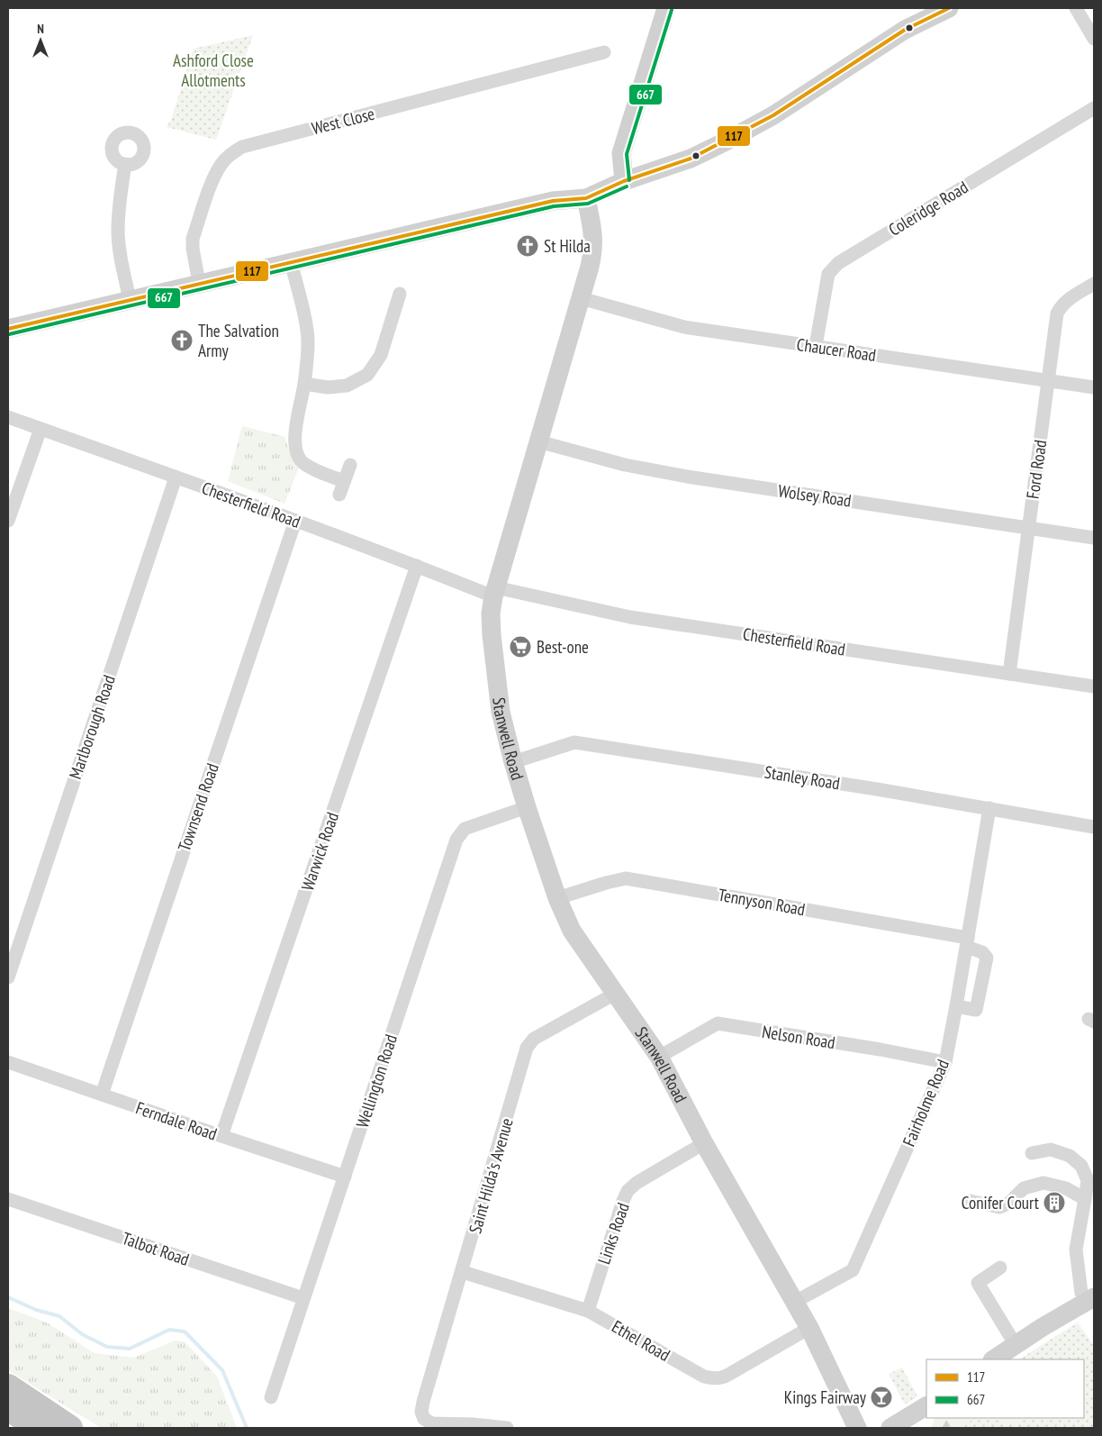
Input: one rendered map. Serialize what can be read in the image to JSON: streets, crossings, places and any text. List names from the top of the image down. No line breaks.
{"streets":{"street":["West Close","Coleridge Road","Chaucer Road","Ford Road","Wolsey Road","Chesterfield Road","Marlborough Road","Stanwell Road","Stanley Road","Townsend Road","Warwick Road","Tennyson Road","Nelson Road","Wellington Road","Fairholme Road","Ferndale Road","Saint Hilda's Avenue","Links Road","Talbot Road","Ethel Road"]},"crossings":[["Coleridge Road","Chaucer Road"],["Chaucer Road","Ford Road"],["Chaucer Road","Stanwell Road"],["Ford Road","Wolsey Road"],["Ford Road","Chesterfield Road"],["Wolsey Road","Stanwell Road"],["Chesterfield Road","Marlborough Road"],["Chesterfield Road","Stanwell Road"],["Chesterfield Road","Townsend Road"],["Chesterfield Road","Warwick Road"],["Stanwell Road","Stanley Road"],["Stanwell Road","Tennyson Road"],["Stanwell Road","Nelson Road"],["Stanwell Road","Wellington Road"],["Stanwell Road","Fairholme Road"],["Stanwell Road","Saint Hilda's Avenue"],["Stanwell Road","Links Road"],["Stanwell Road","Ethel Road"],["Stanley Road","Fairholme Road"],["Townsend Road","Ferndale Road"],["Warwick Road","Ferndale Road"],["Tennyson Road","Fairholme Road"],["Nelson Road","Fairholme Road"],["Wellington Road","Ferndale Road"],["Wellington Road","Talbot Road"],["Saint Hilda's Avenue","Ethel Road"],["Links Road","Ethel Road"]],"parks":["Ashford Close Allotments"],"places":{"church":["St Hilda","The Salvation Army"],"supermarket":["Best-one"],"building":["Conifer Court"],"bar":["Kings Fairway"]},"lines":["transit line 117","transit line 667"],"legend":["117","667"],"north":"top"}
